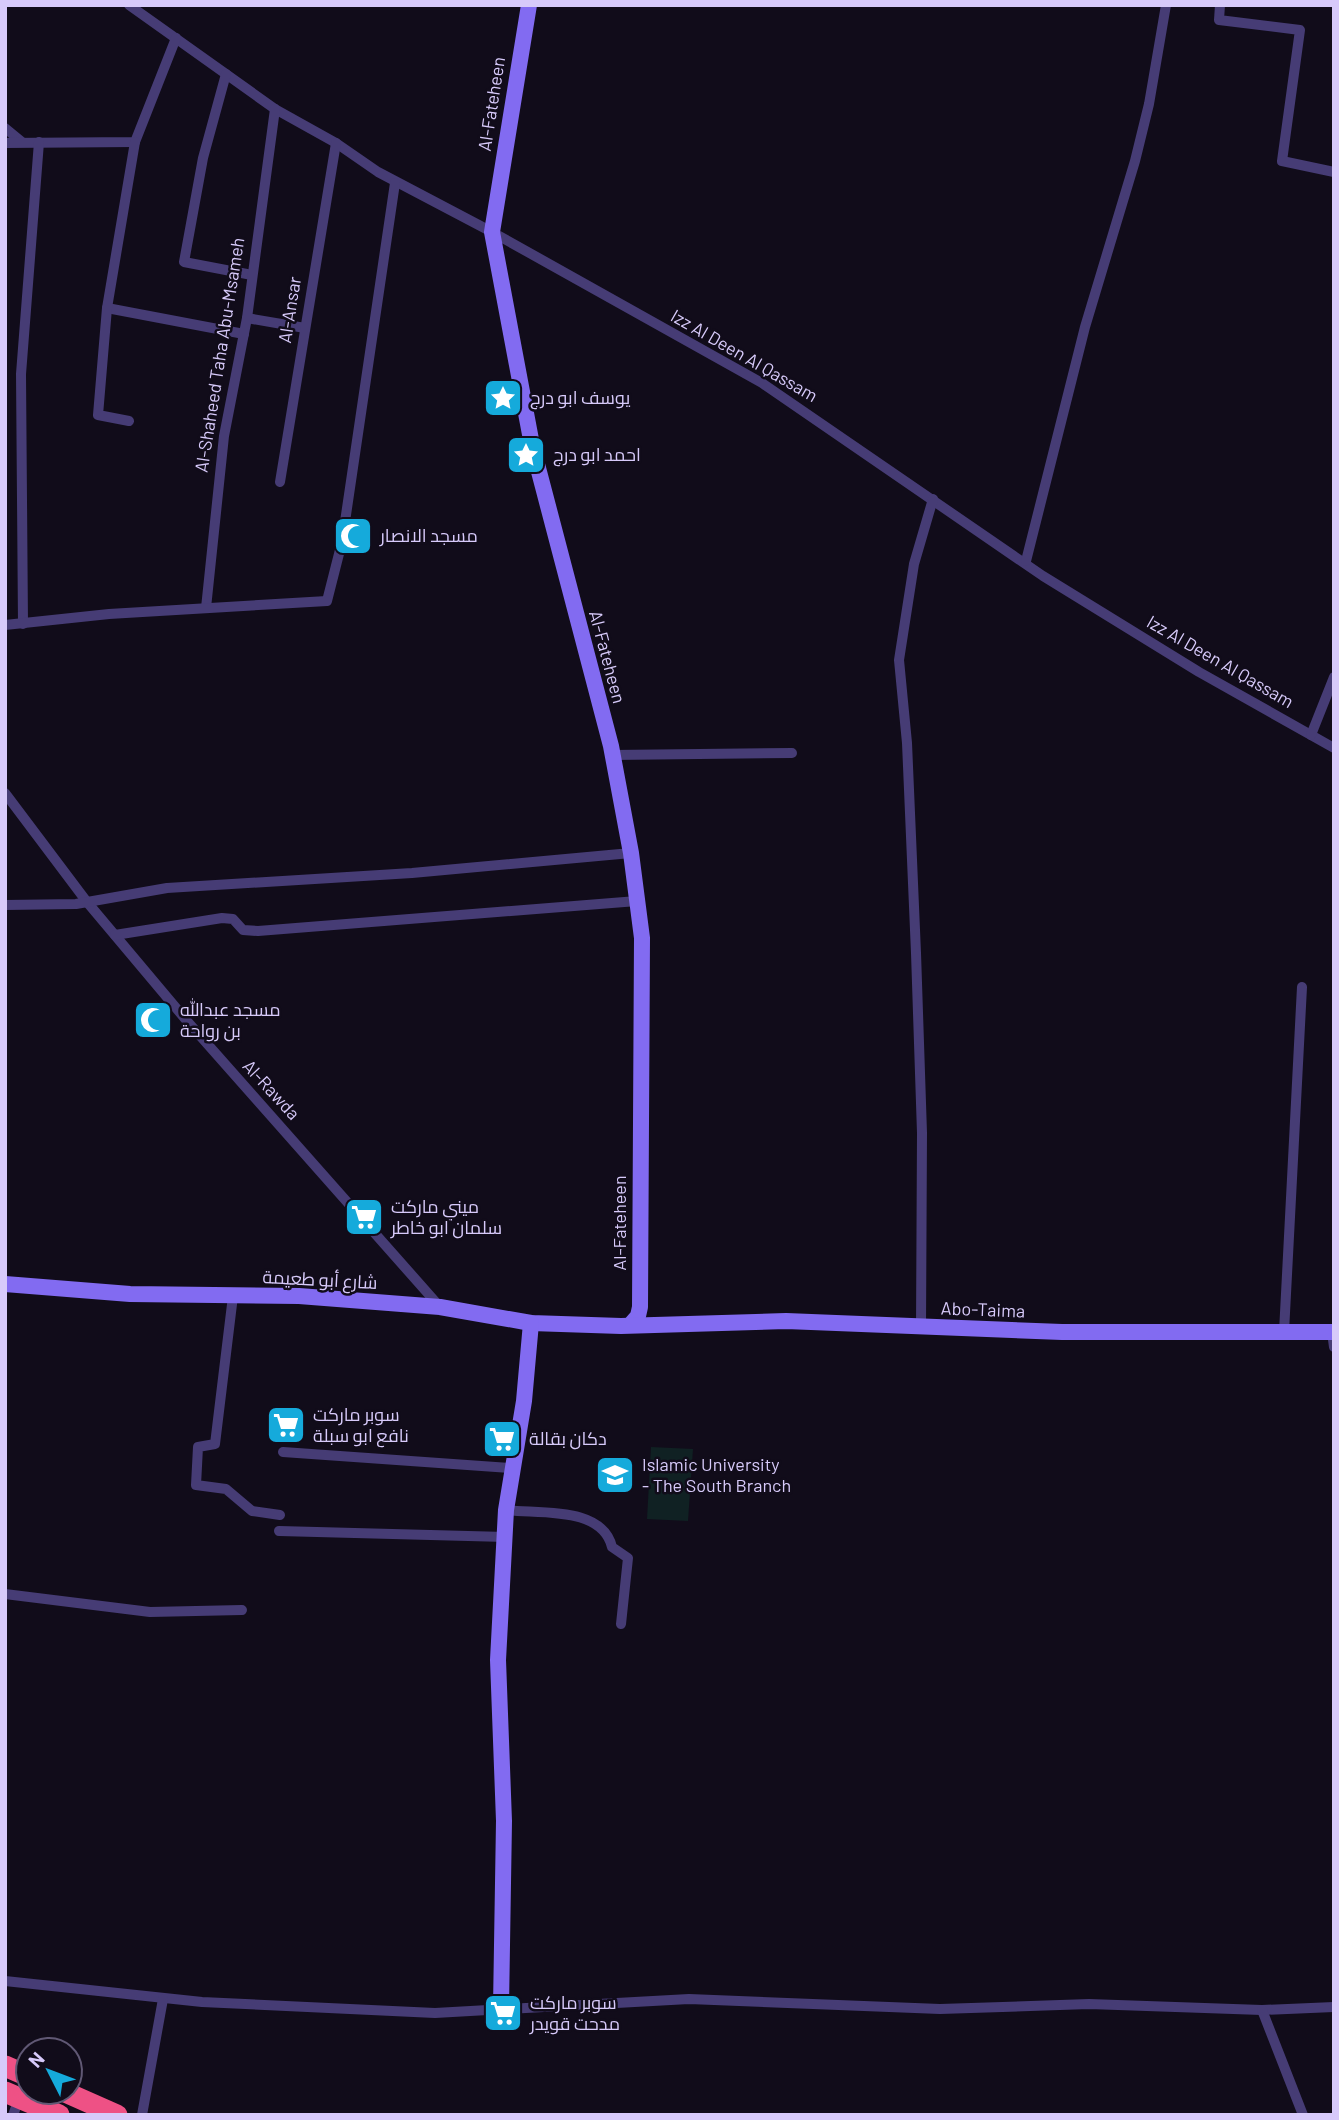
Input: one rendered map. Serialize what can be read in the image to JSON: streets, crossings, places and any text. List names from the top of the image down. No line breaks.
{"streets":{"street":["Al-Fateheen","Al-Ansar","Al-Shaheed Taha Abu-Msameh","Izz Al Deen Al Qassam","Al-Rawda","شارع أبو طعيمة","Abo-Taima"]},"crossings":[["Al-Fateheen","Izz Al Deen Al Qassam"],["Al-Fateheen","شارع أبو طعيمة"],["Al-Fateheen","Abo-Taima"],["Al-Ansar","Izz Al Deen Al Qassam"],["Al-Shaheed Taha Abu-Msameh","Izz Al Deen Al Qassam"],["Al-Rawda","شارع أبو طعيمة"],["شارع أبو طعيمة","Abo-Taima"]],"places":{"place":["يوسف ابو درج","احمد ابو درج"],"mosque":["مسجد الانصار","مسجد عبدالله بن رواحة"],"supermarket":["ميني ماركت سلمان ابو خاطر","سوبر ماركت نافع ابو سبلة","دكان بقالة","سوبر ماركت مدحت قويدر"],"school or university":["Islamic University - The South Branch"]},"north":"top left"}
